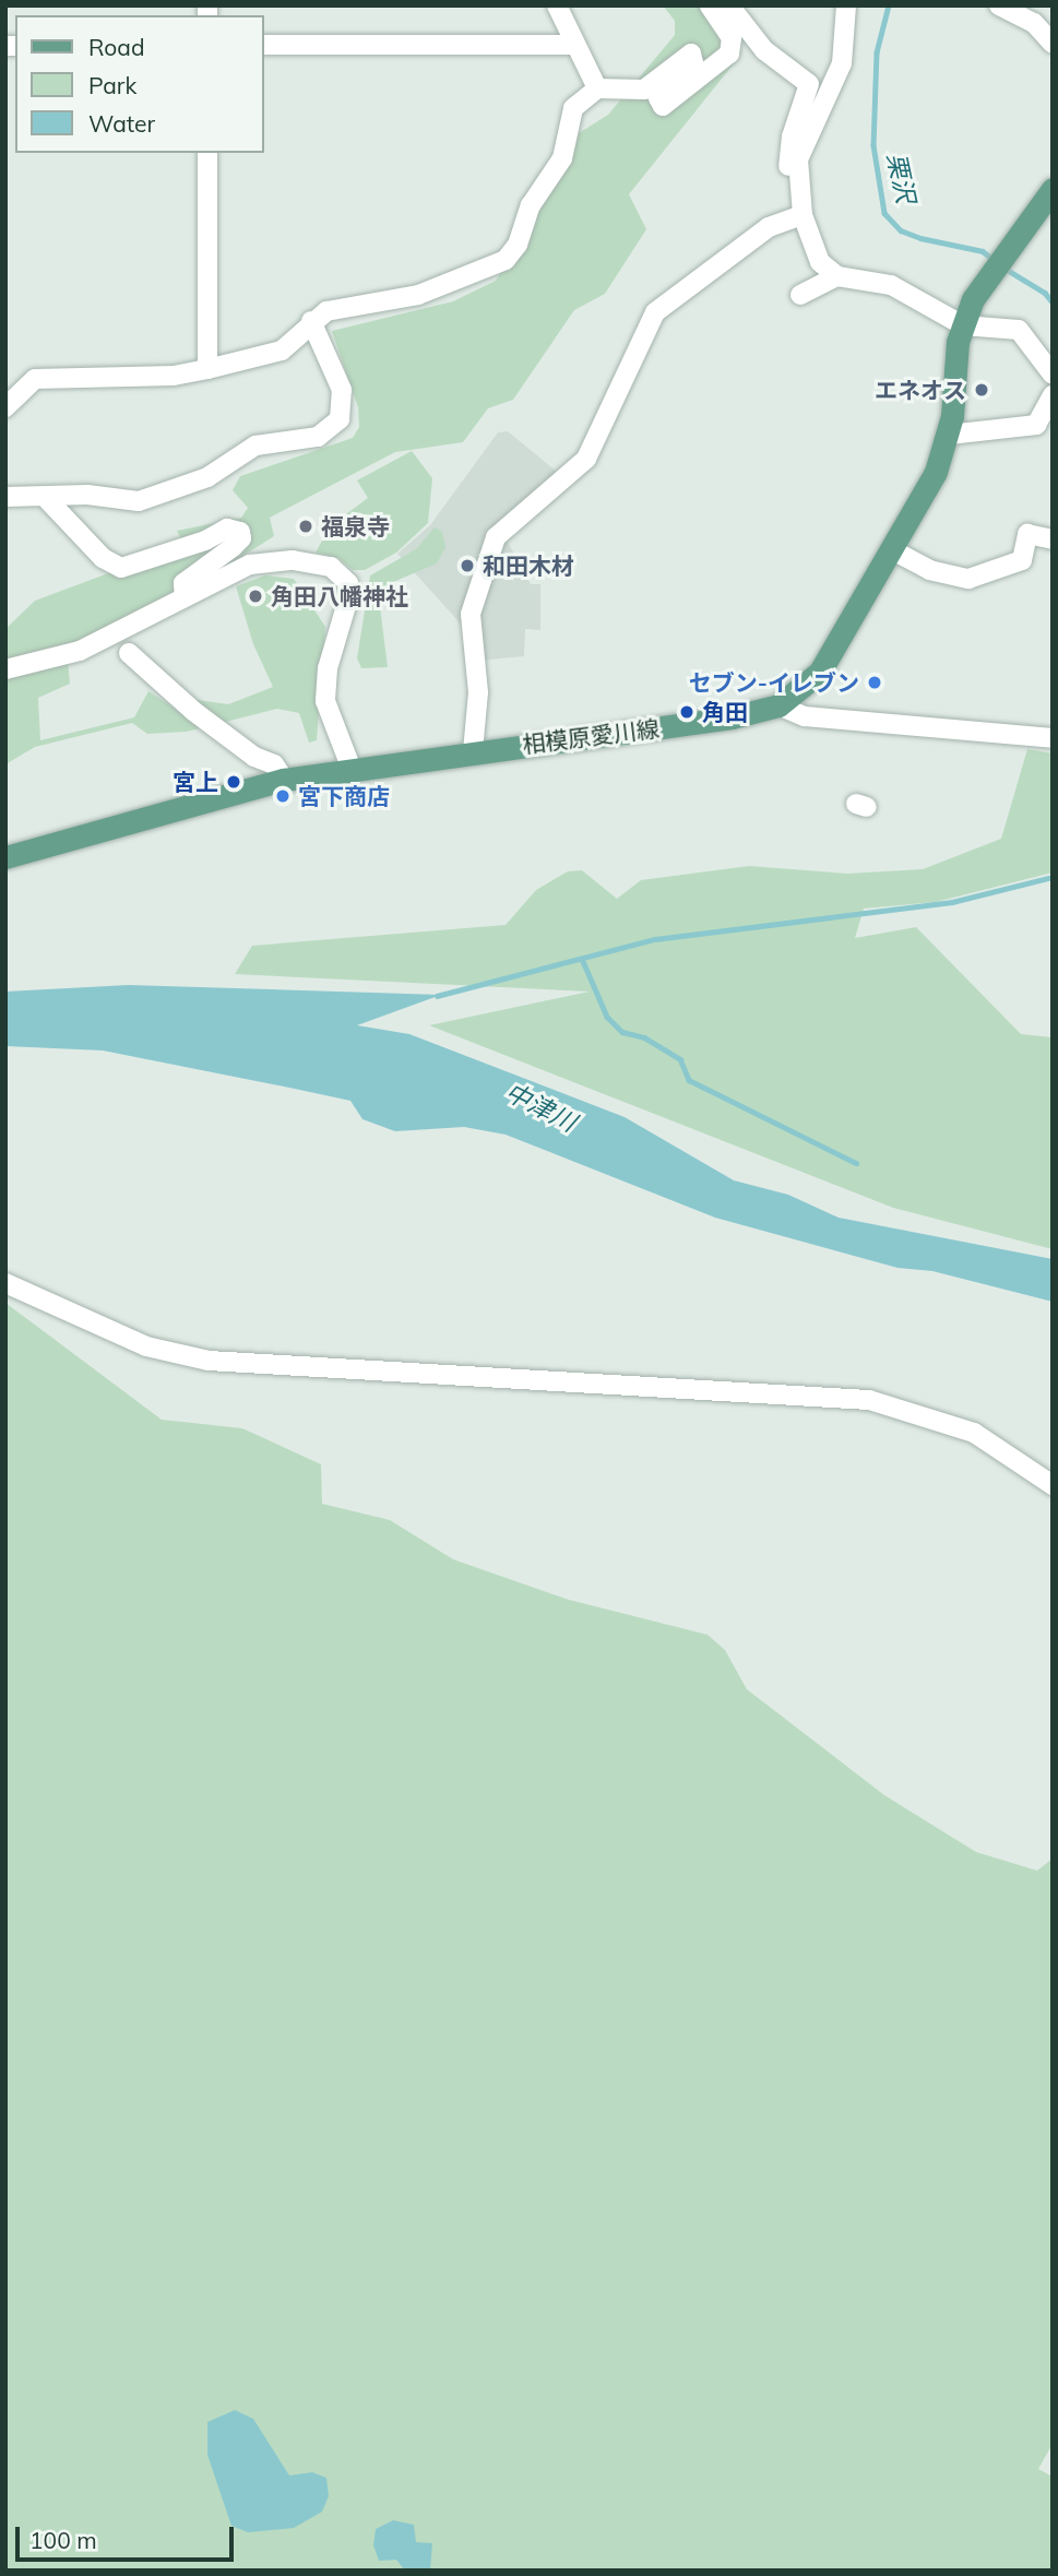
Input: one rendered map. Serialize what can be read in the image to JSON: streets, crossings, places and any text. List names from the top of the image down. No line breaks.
{"streets":{"main road":["相模原愛川線"]},"water":["栗沢","中津川"],"places":["エネオス","福泉寺","和田木材","角田八幡神社","セブン-イレブン","角田","宮上","宮下商店"],"legend":["Road","Park","Water"],"scale_bar":"100 m"}
